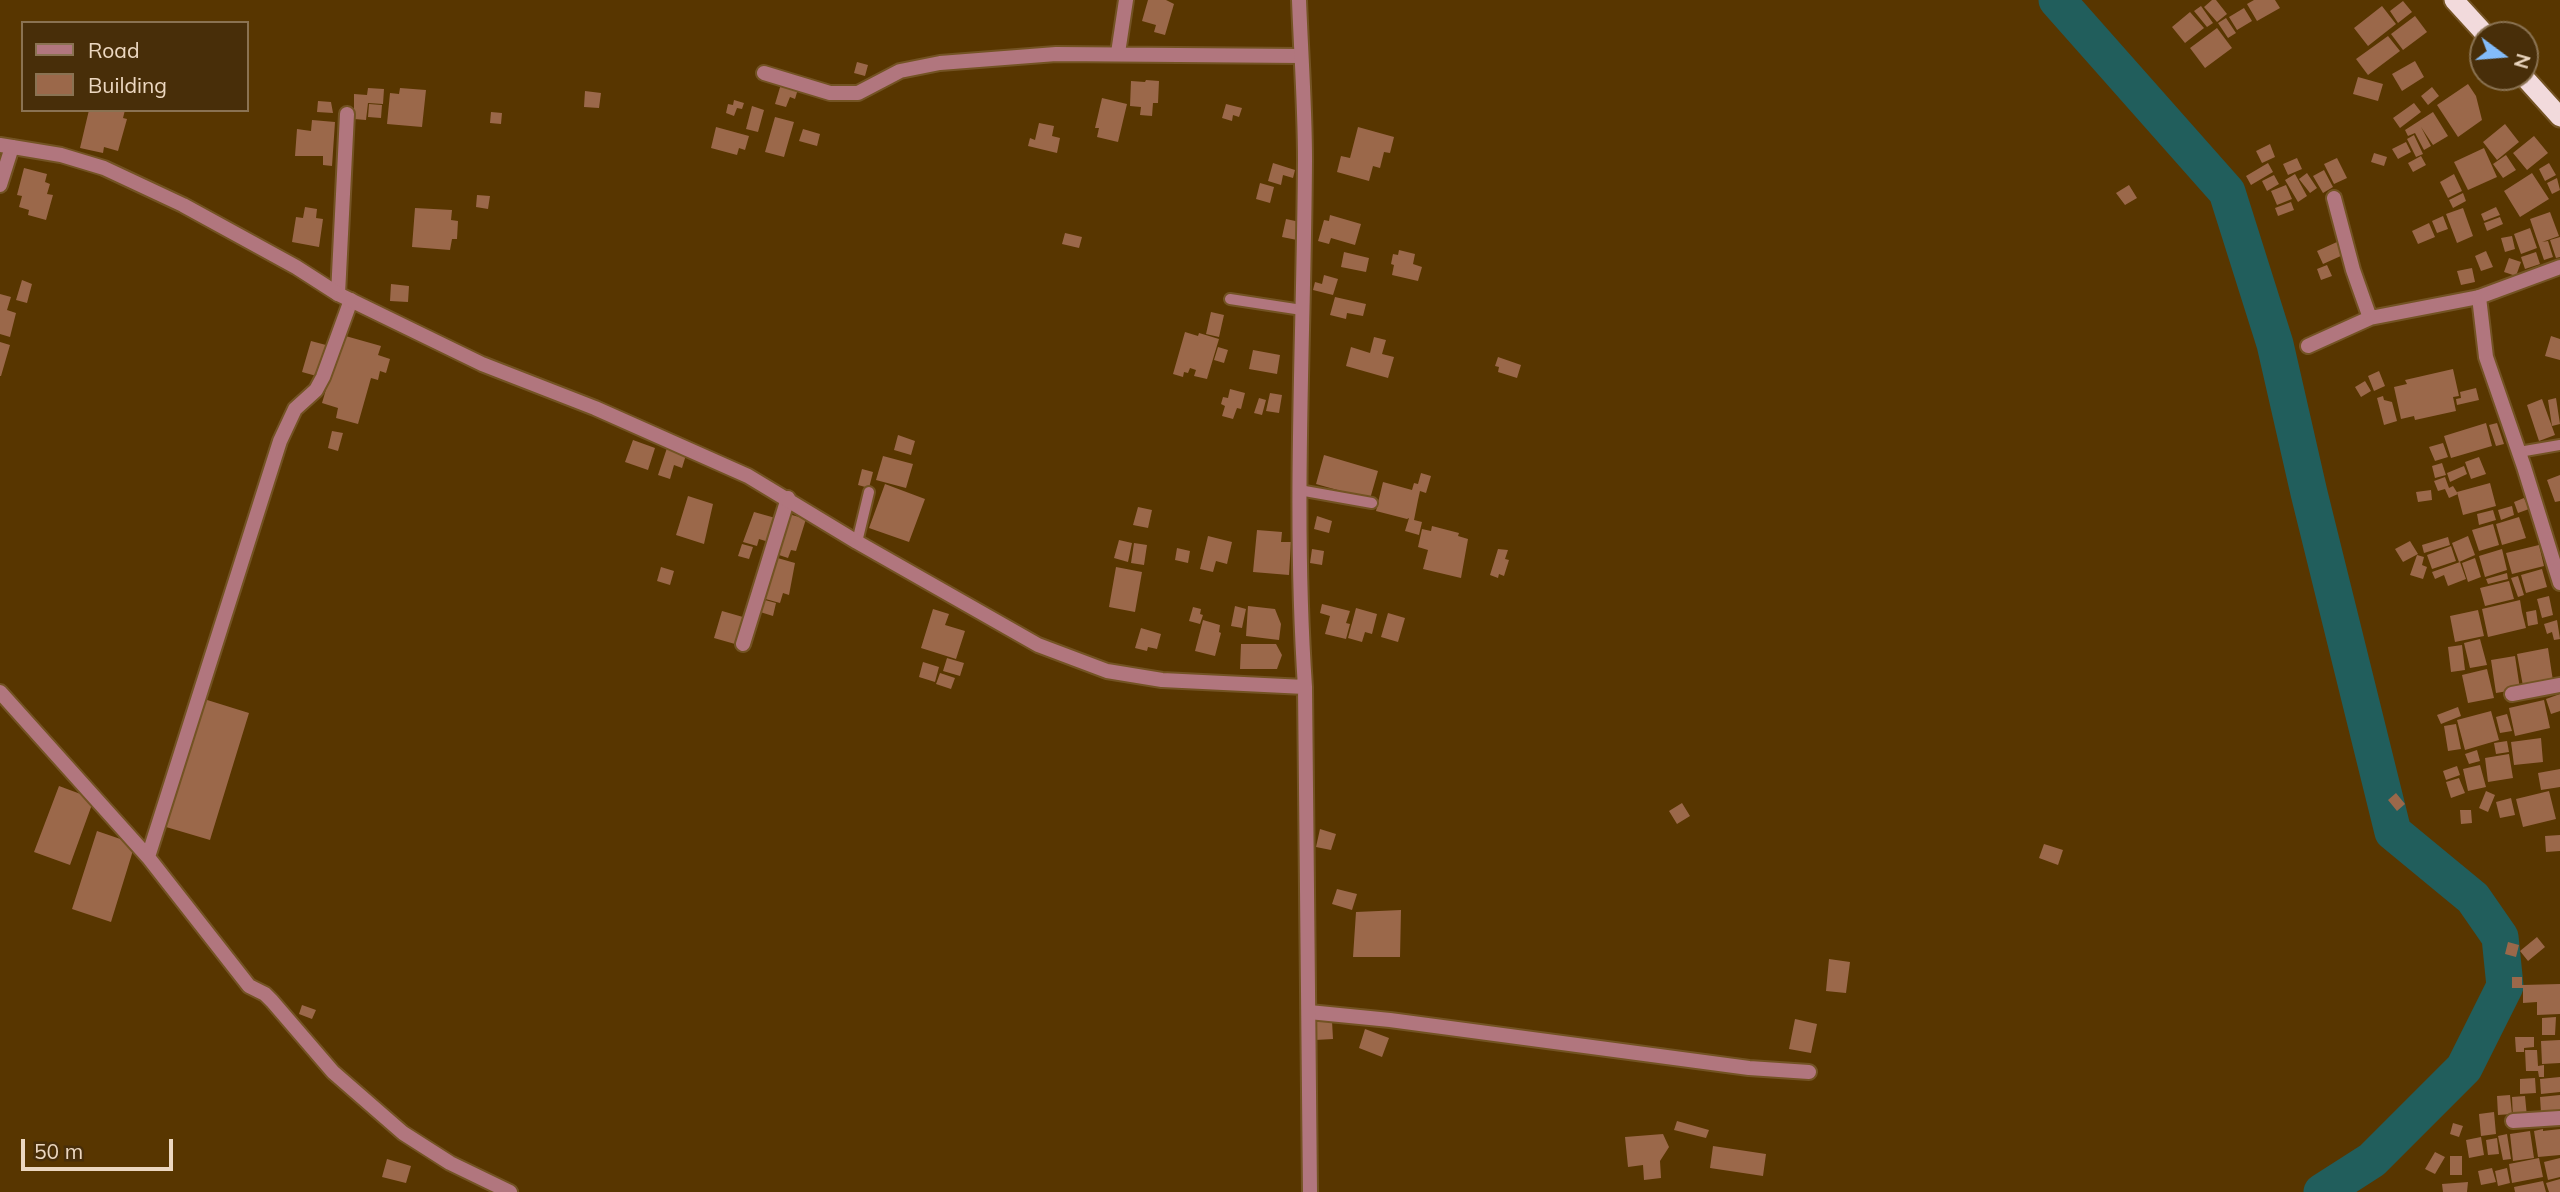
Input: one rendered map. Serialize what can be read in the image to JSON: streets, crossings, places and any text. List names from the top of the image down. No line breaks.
{"legend":["Road","Building"],"scale_bar":"50 m","north":"right"}
